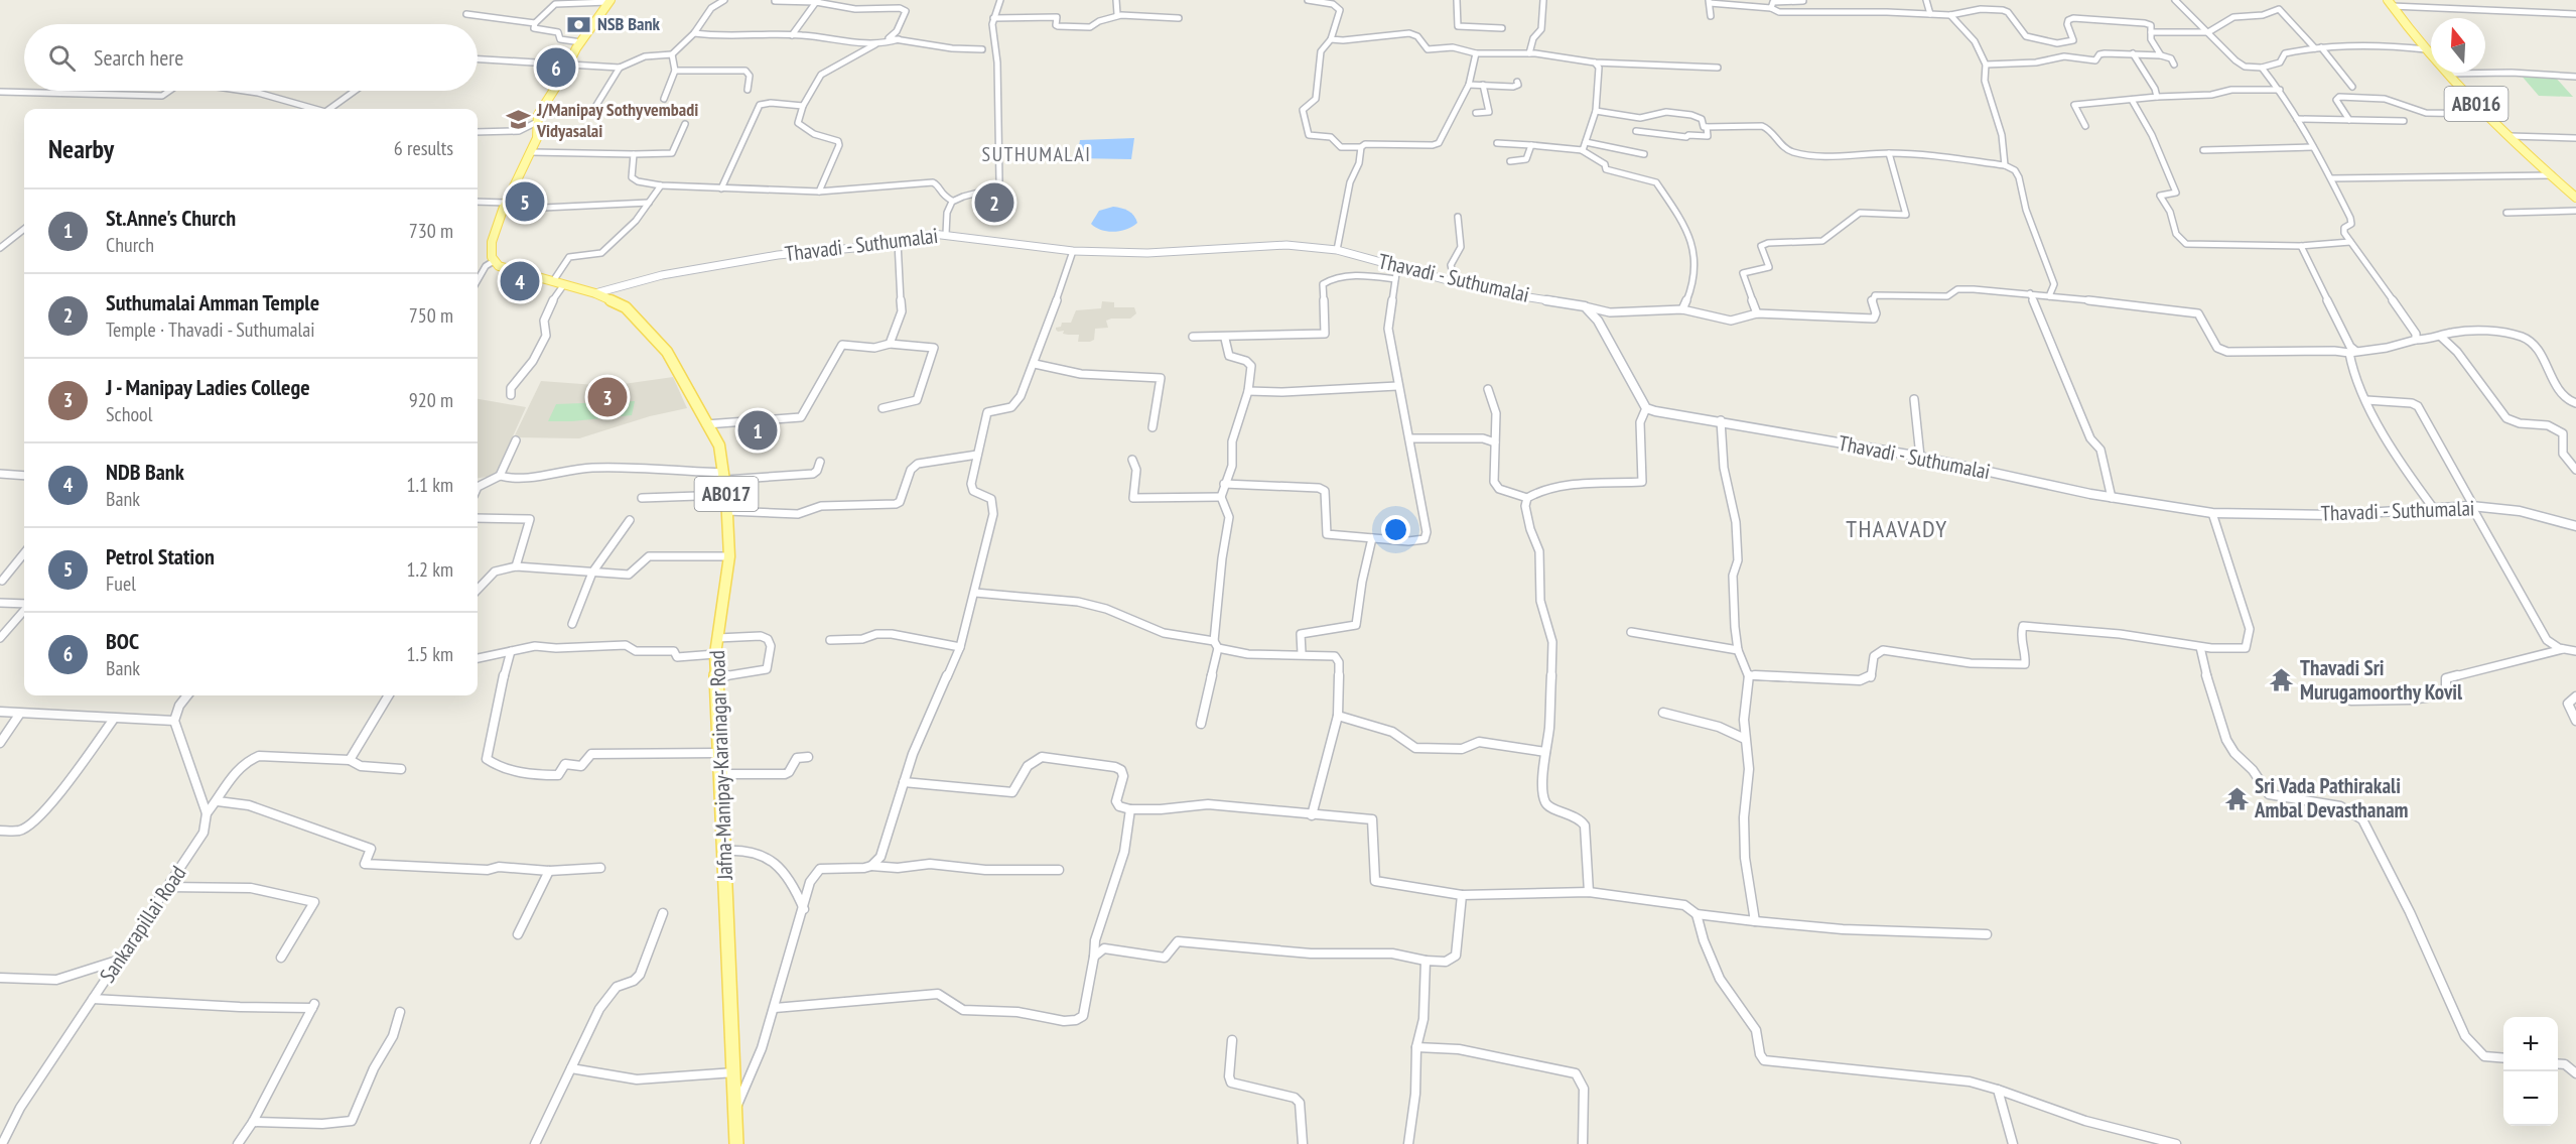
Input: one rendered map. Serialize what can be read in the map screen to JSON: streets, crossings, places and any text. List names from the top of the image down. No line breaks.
{"streets":{"main road":["AB016","Thavadi - Suthumalai","AB017","Jafna-Manipay-Karainagar Road"],"street":["Sankarapillai Road"]},"crossings":[["Thavadi - Suthumalai","Jafna-Manipay-Karainagar Road"]],"districts":["SUTHUMALAI","THAAVADY"],"places":{"bank":["NSB Bank"],"school or university":["J/Manipay Sothyvembadi Vidyasalai"],"temple":["Thavadi Sri Murugamoorthy Kovil","Sri Vada Pathirakali Ambal Devasthanam"]},"north":"top","page":{"search":"Search here","pins":["6","5","2","4","3","1"],"heading":["Nearby","6 results"],"list":[{"mark":"1","name":"St.Anne's Church","note":"Church","value":"730 m"},{"mark":"2","name":"Suthumalai Amman Temple","note":"Temple · Thavadi - Suthumalai","value":"750 m"},{"mark":"3","name":"J - Manipay Ladies College","note":"School","value":"920 m"},{"mark":"4","name":"NDB Bank","note":"Bank","value":"1.1 km"},{"mark":"5","name":"Petrol Station","note":"Fuel","value":"1.2 km"},{"mark":"6","name":"BOC","note":"Bank","value":"1.5 km"}],"map_buttons":["+","−"]}}
